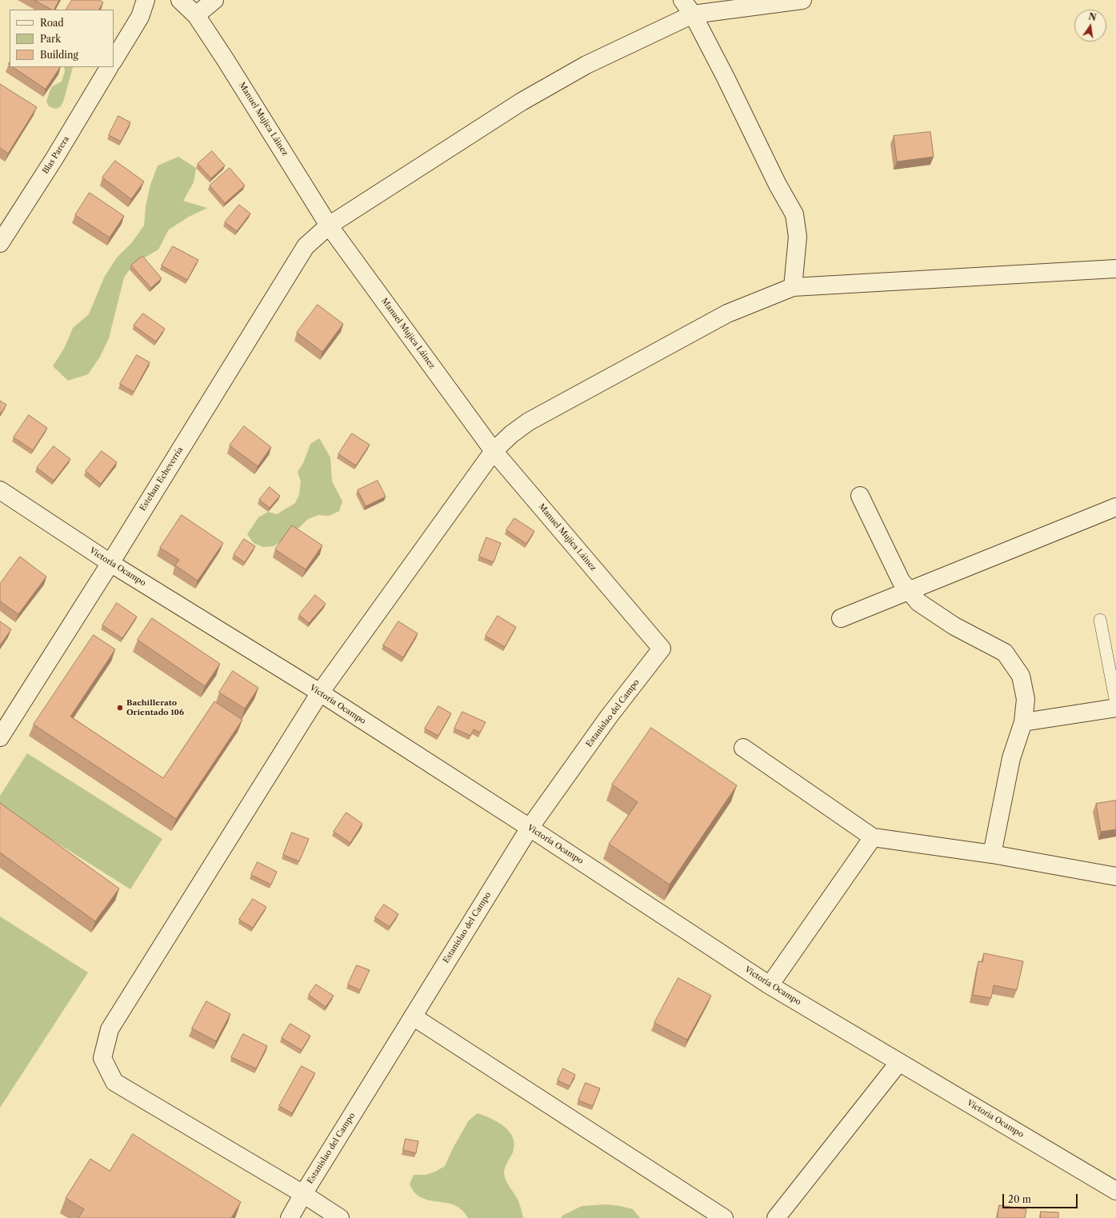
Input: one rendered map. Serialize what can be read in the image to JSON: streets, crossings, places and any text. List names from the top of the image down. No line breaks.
{"streets":{"street":["Manuel Mujica Láinez","Blas Parera","Esteban Echeverría","Victoria Ocampo","Estanislao del Campo"]},"crossings":[["Manuel Mujica Láinez","Esteban Echeverría"],["Manuel Mujica Láinez","Estanislao del Campo"],["Esteban Echeverría","Victoria Ocampo"],["Victoria Ocampo","Estanislao del Campo"]],"places":["Bachillerato Orientado 106"],"legend":["Road","Park","Building"],"scale_bar":"20 m","north":"top"}
